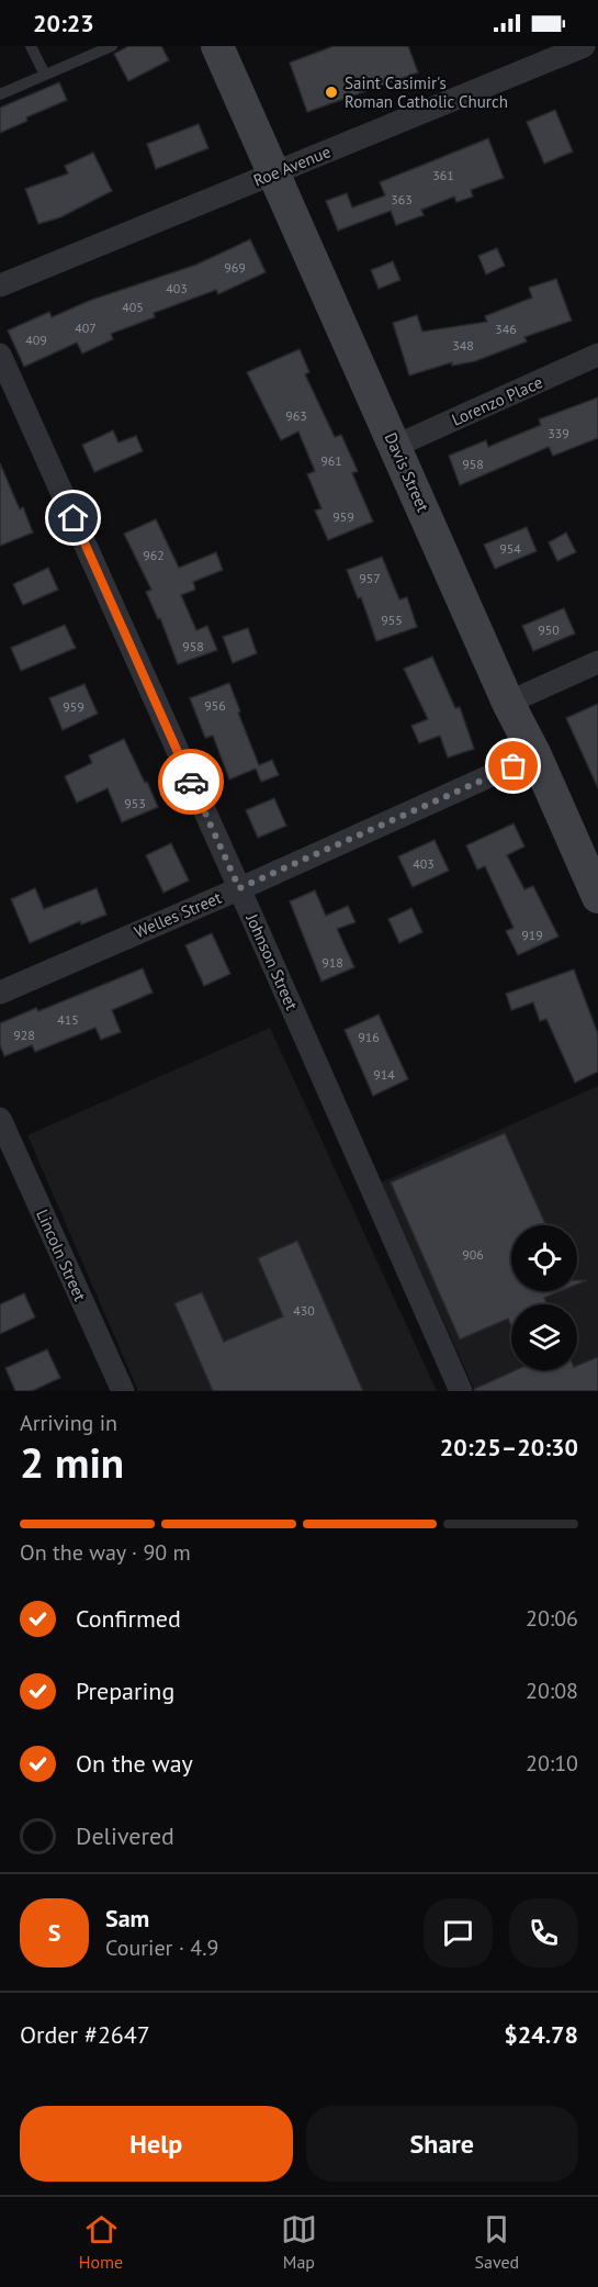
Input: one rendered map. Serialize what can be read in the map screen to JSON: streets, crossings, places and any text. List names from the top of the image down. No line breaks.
{"streets":{"street":["Roe Avenue","Lorenzo Place","Davis Street","Welles Street","Johnson Street","Lincoln Street"]},"crossings":[["Roe Avenue","Davis Street"],["Lorenzo Place","Davis Street"],["Davis Street","Welles Street"],["Welles Street","Johnson Street"]],"places":["Saint Casimir's Roman Catholic Church"],"house_numbers":["361","363","969","403","405","407","346","409","348","963","339","961","958","959","954","962","957","955","950","958","956","959","953","403","919","918","415","928","916","914","906","430"],"page":{"status":"20:23","heading":["2 min","Arriving in","20:25–20:30"],"panel":["Sam","Courier · 4.9","Order #2647","$24.78"],"bar":"On the way · 90 m","list":[["Confirmed","20:06"],["Preparing","20:08"],["On the way","20:10"],"Delivered"],"round":"S","buttons":["Help","Share"],"tabs":["Home","Map","Saved"]}}
